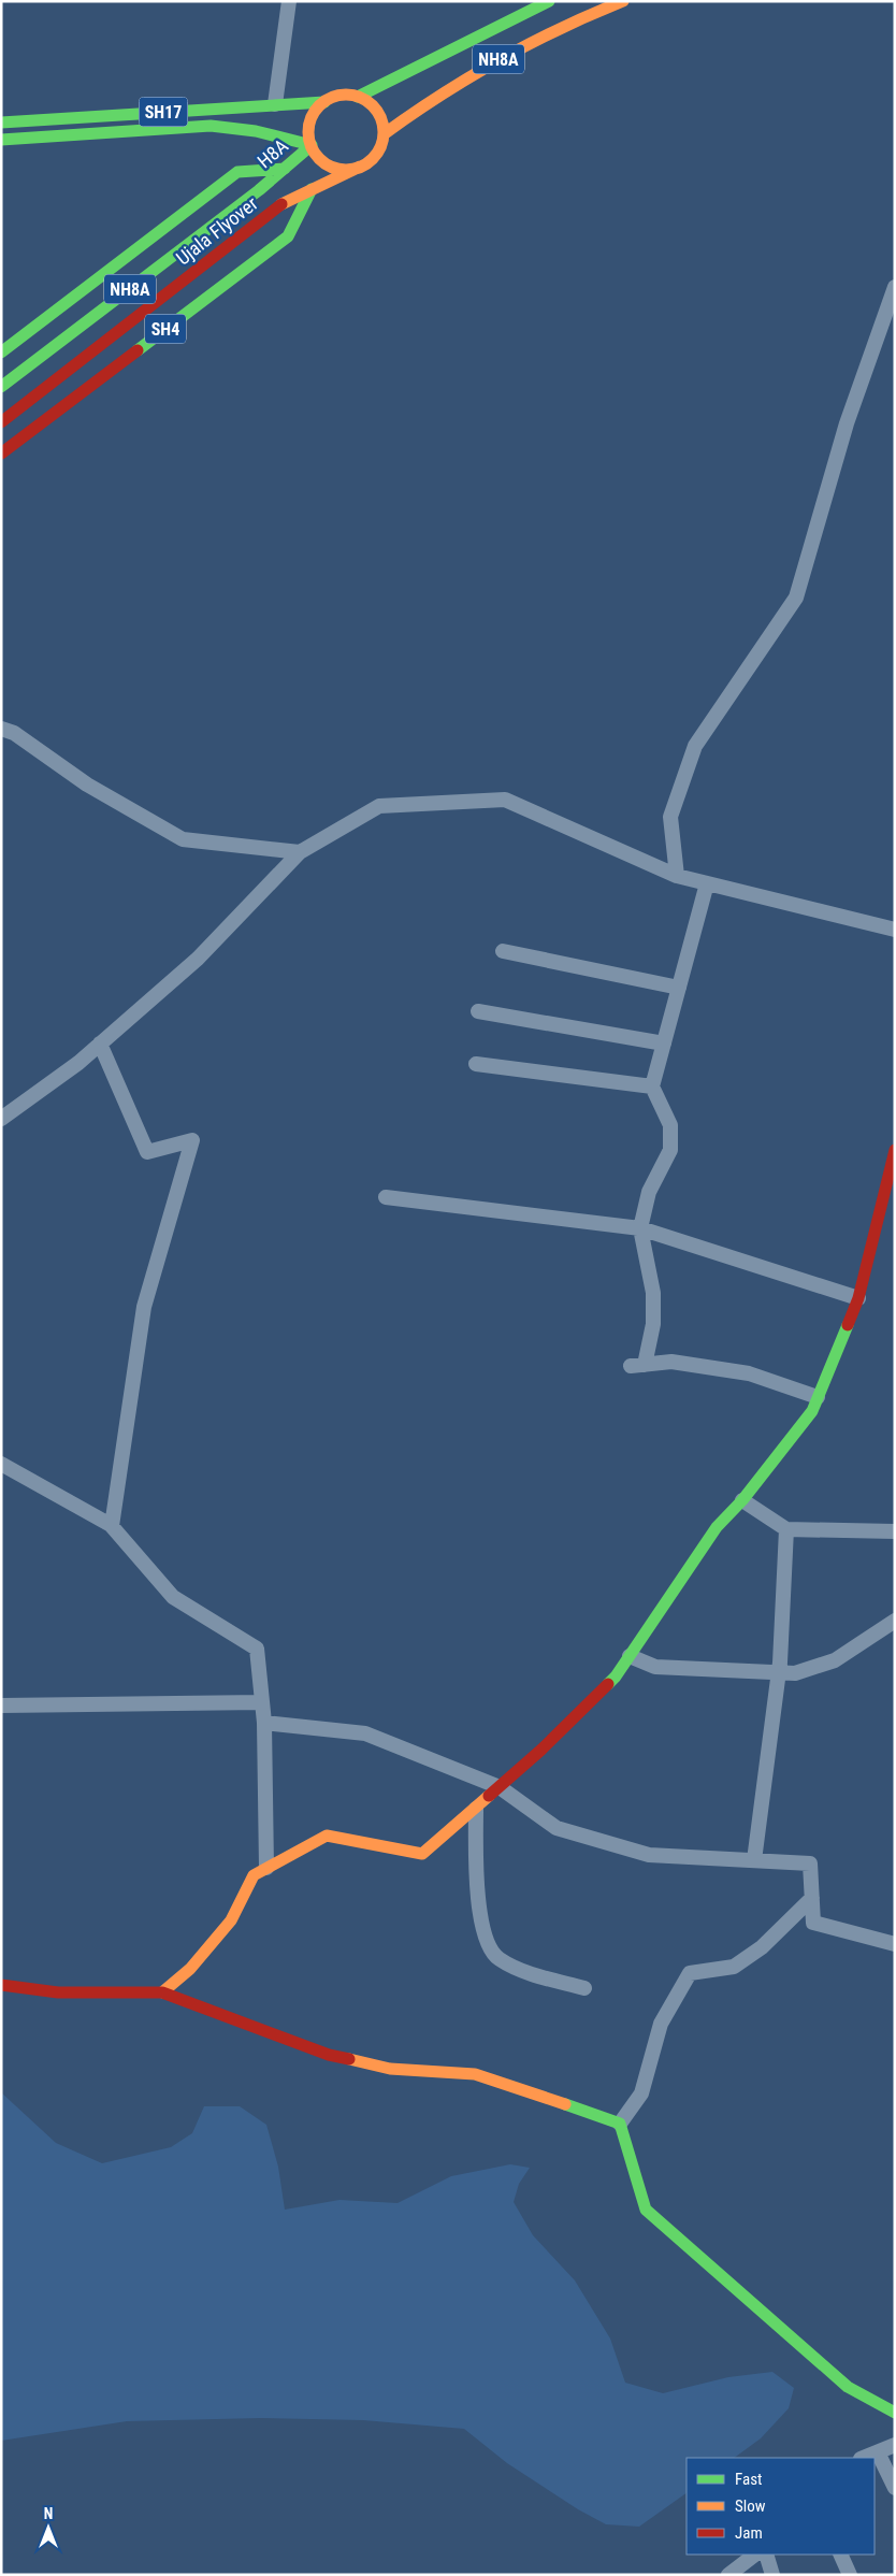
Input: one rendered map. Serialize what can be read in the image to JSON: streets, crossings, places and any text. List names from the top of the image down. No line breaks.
{"streets":{"main road":["NH8A","SH17","H8A","Ujala Flyover","SH4"]},"crossings":[["NH8A","SH17"],["NH8A","H8A"],["NH8A","Ujala Flyover"],["NH8A","SH4"],["SH17","H8A"],["H8A","Ujala Flyover"],["Ujala Flyover","SH4"]],"legend":["Fast","Slow","Jam"],"north":"top"}
